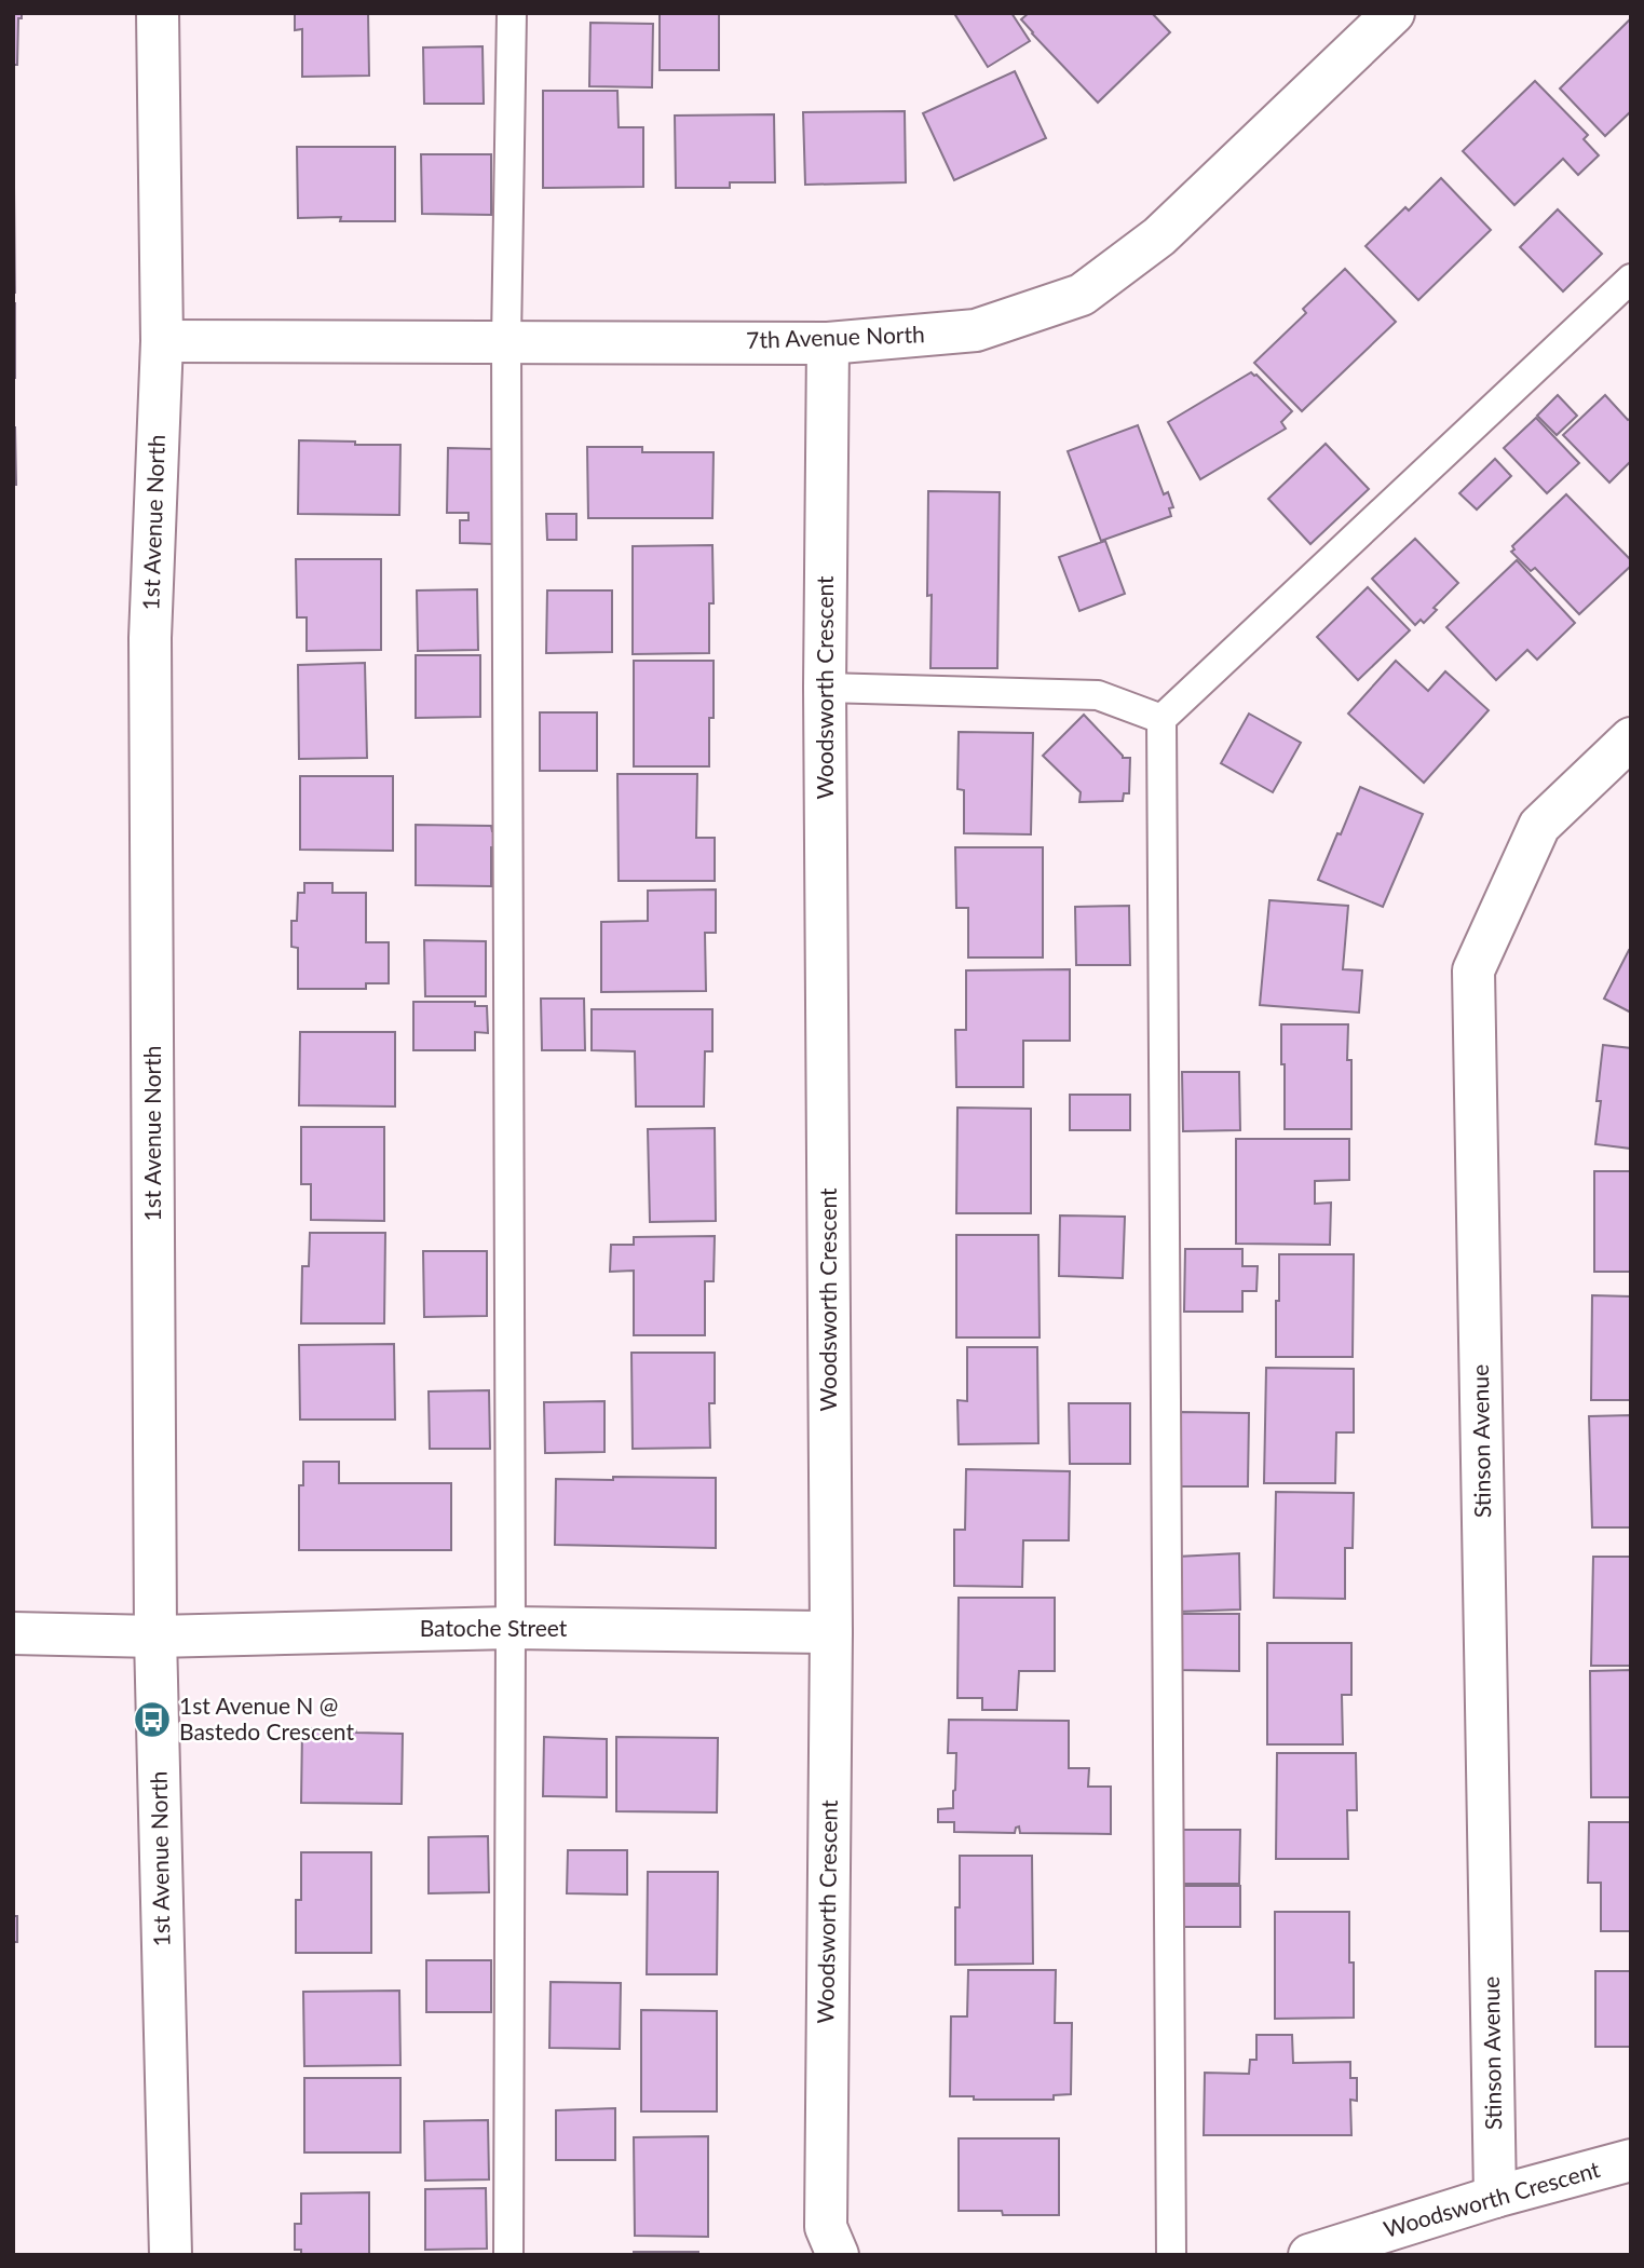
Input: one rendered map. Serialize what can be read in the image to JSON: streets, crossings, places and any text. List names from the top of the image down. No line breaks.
{"streets":{"street":["7th Avenue North","1st Avenue North","Woodsworth Crescent","Stinson Avenue","Batoche Street"]},"crossings":[["7th Avenue North","1st Avenue North"],["7th Avenue North","Woodsworth Crescent"],["1st Avenue North","Batoche Street"],["Woodsworth Crescent","Stinson Avenue"],["Woodsworth Crescent","Batoche Street"]],"places":{"bus stop":["1st Avenue N @ Bastedo Crescent"]}}
